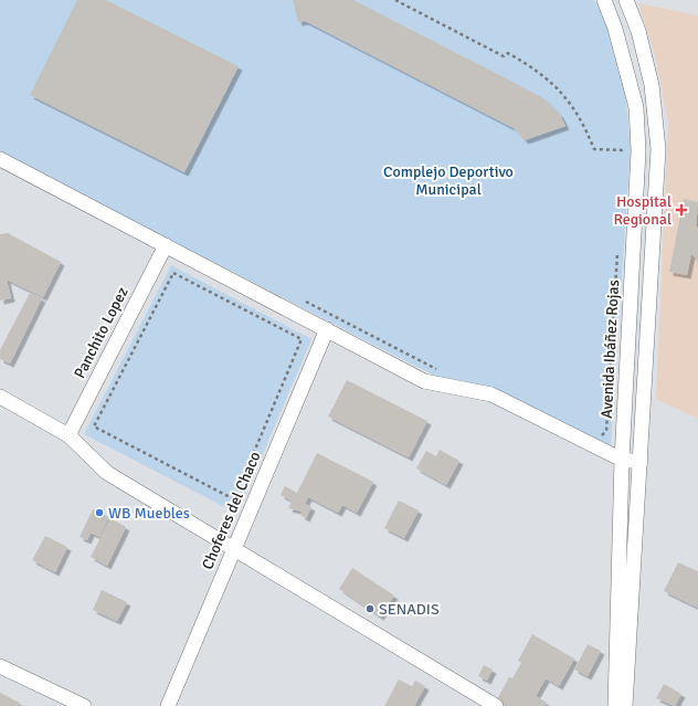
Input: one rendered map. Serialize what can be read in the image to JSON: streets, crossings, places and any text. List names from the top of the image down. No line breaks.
{"streets":{"street":["Panchito Lopez","Avenida Ibáñez Rojas","Choferes del Chaco"]},"parks":["Complejo Deportivo Municipal"],"places":{"health":["Hospital Regional"],"other":["WB Muebles","SENADIS"]}}
